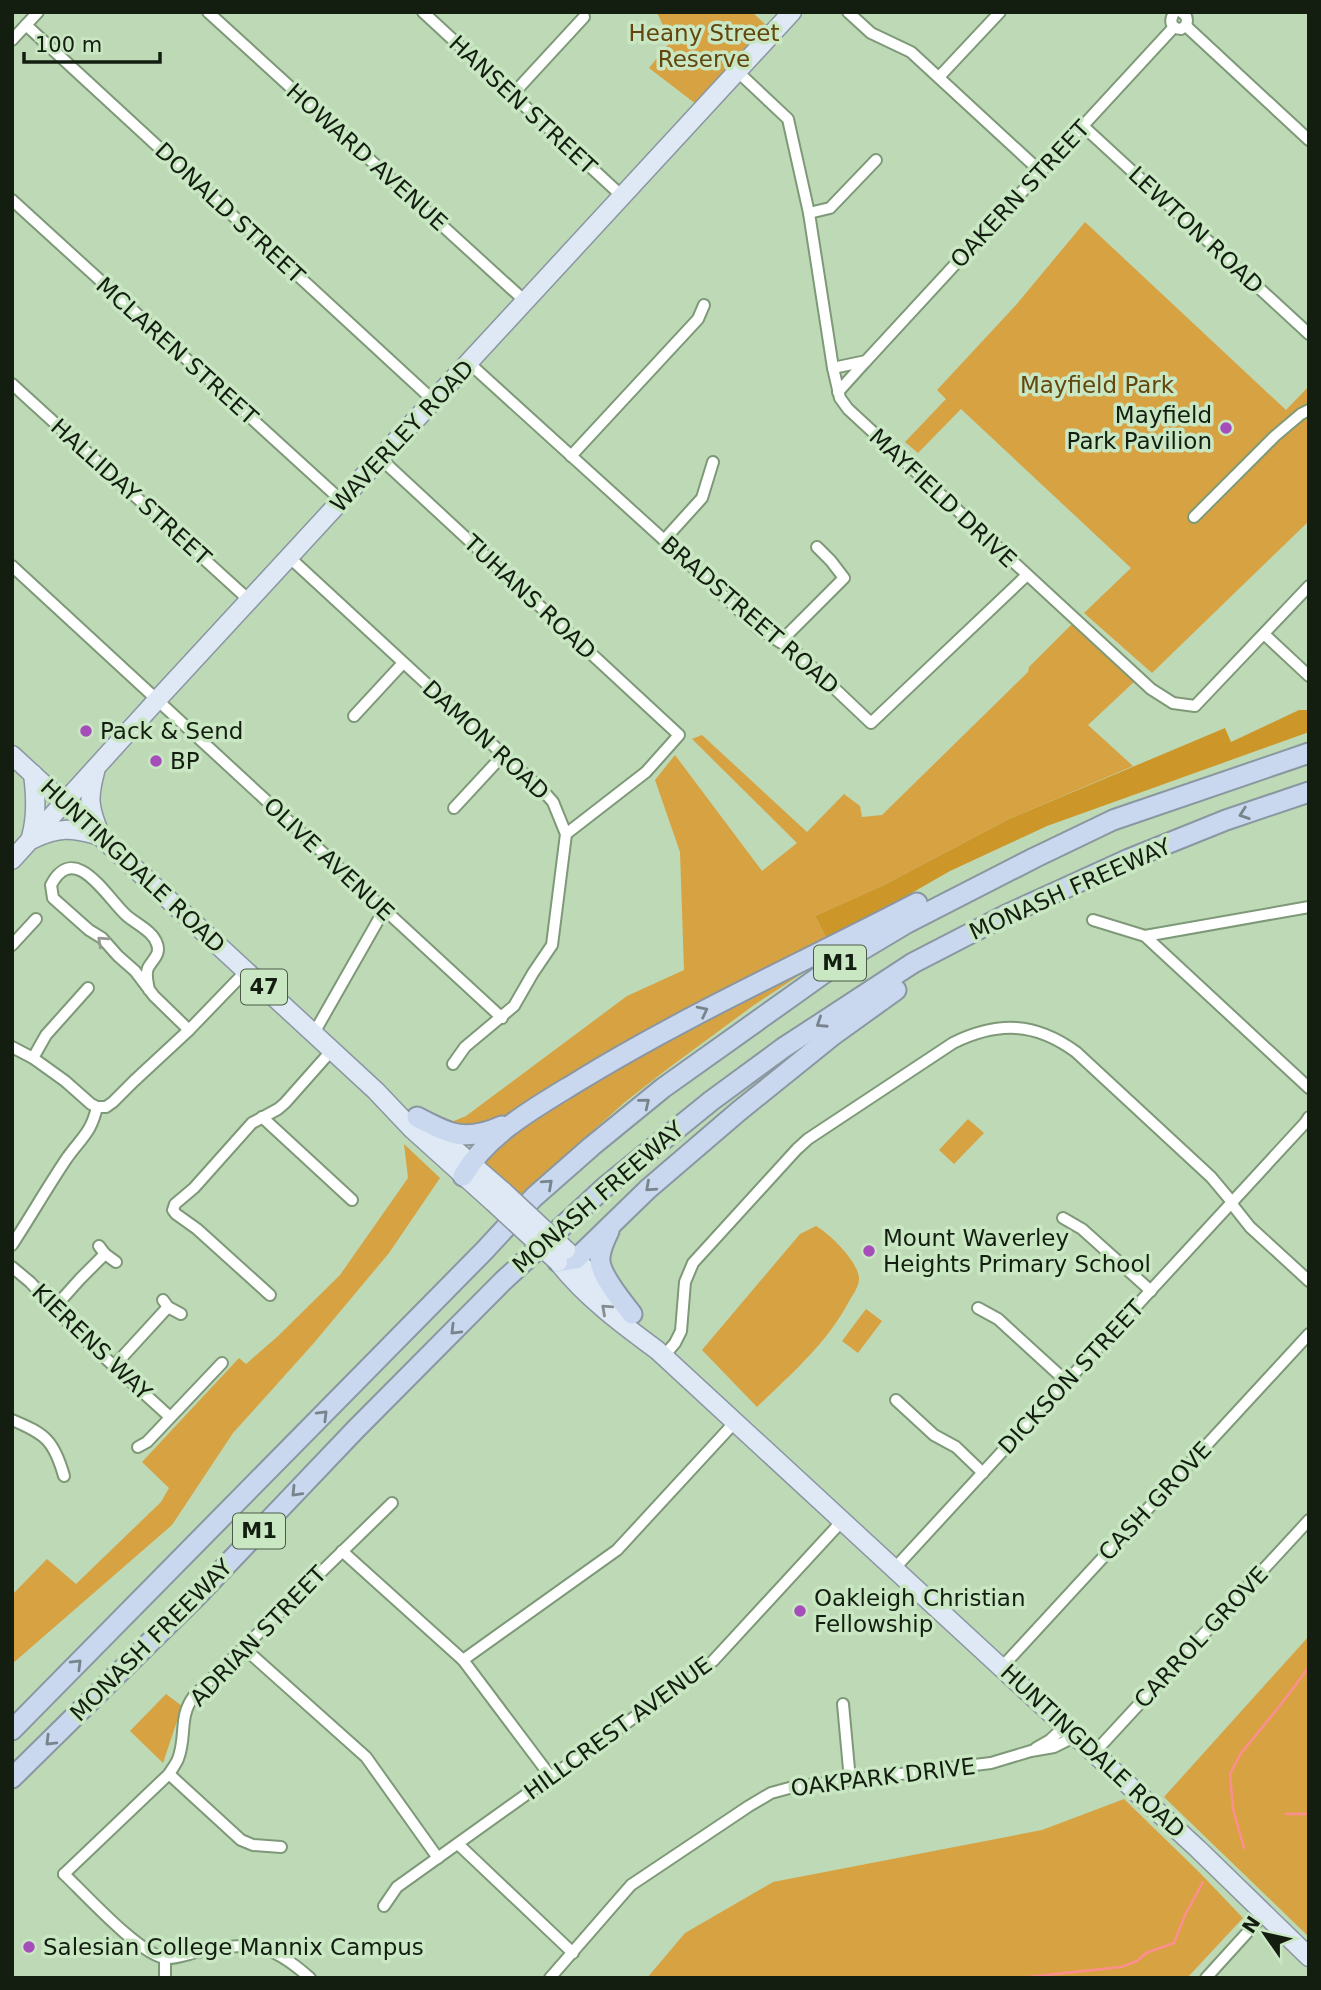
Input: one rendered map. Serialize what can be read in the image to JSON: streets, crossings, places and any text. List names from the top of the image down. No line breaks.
{"streets":{"highway":["MONASH FREEWAY","M1"],"main road":["WAVERLEY ROAD","HUNTINGDALE ROAD","47"],"street":["HANSEN STREET","HOWARD AVENUE","OAKERN STREET","DONALD STREET","LEWTON ROAD","MCLAREN STREET","HALLIDAY STREET","MAYFIELD DRIVE","TUHANS ROAD","BRADSTREET ROAD","DAMON ROAD","OLIVE AVENUE","KIERENS WAY","DICKSON STREET","CASH GROVE","ADRIAN STREET","CARROL GROVE","HILLCREST AVENUE","OAKPARK DRIVE"]},"crossings":[["HANSEN STREET","WAVERLEY ROAD"],["HOWARD AVENUE","WAVERLEY ROAD"],["OAKERN STREET","LEWTON ROAD"],["OAKERN STREET","MAYFIELD DRIVE"],["DONALD STREET","WAVERLEY ROAD"],["MCLAREN STREET","WAVERLEY ROAD"],["WAVERLEY ROAD","HALLIDAY STREET"],["WAVERLEY ROAD","MAYFIELD DRIVE"],["WAVERLEY ROAD","TUHANS ROAD"],["WAVERLEY ROAD","BRADSTREET ROAD"],["WAVERLEY ROAD","DAMON ROAD"],["WAVERLEY ROAD","OLIVE AVENUE"],["WAVERLEY ROAD","HUNTINGDALE ROAD"],["MAYFIELD DRIVE","BRADSTREET ROAD"],["TUHANS ROAD","DAMON ROAD"],["DAMON ROAD","OLIVE AVENUE"],["HUNTINGDALE ROAD","DICKSON STREET"],["HUNTINGDALE ROAD","CASH GROVE"],["HUNTINGDALE ROAD","CARROL GROVE"],["HUNTINGDALE ROAD","HILLCREST AVENUE"],["HUNTINGDALE ROAD","OAKPARK DRIVE"]],"parks":["Heany Street Reserve","Mayfield Park"],"places":["Mayfield Park Pavilion","Pack & Send","BP","Mount Waverley Heights Primary School","Oakleigh Christian Fellowship","Salesian College Mannix Campus"],"scale_bar":"100 m","north":"top left"}
